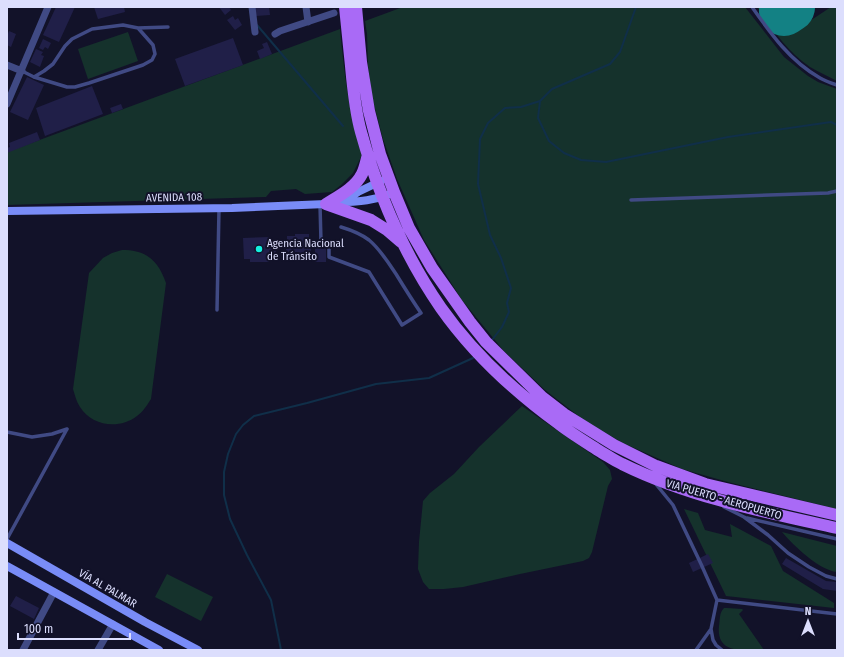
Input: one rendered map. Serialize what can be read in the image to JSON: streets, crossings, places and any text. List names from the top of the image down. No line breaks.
{"streets":{"main road":["VIA PUERTO - AEROPUERTO"],"street":["AVENIDA 108","VÍA AL PALMAR"]},"crossings":[["AVENIDA 108","VIA PUERTO - AEROPUERTO"]],"places":["Agencia Nacional de Tránsito"],"scale_bar":"100 m","north":"top"}
